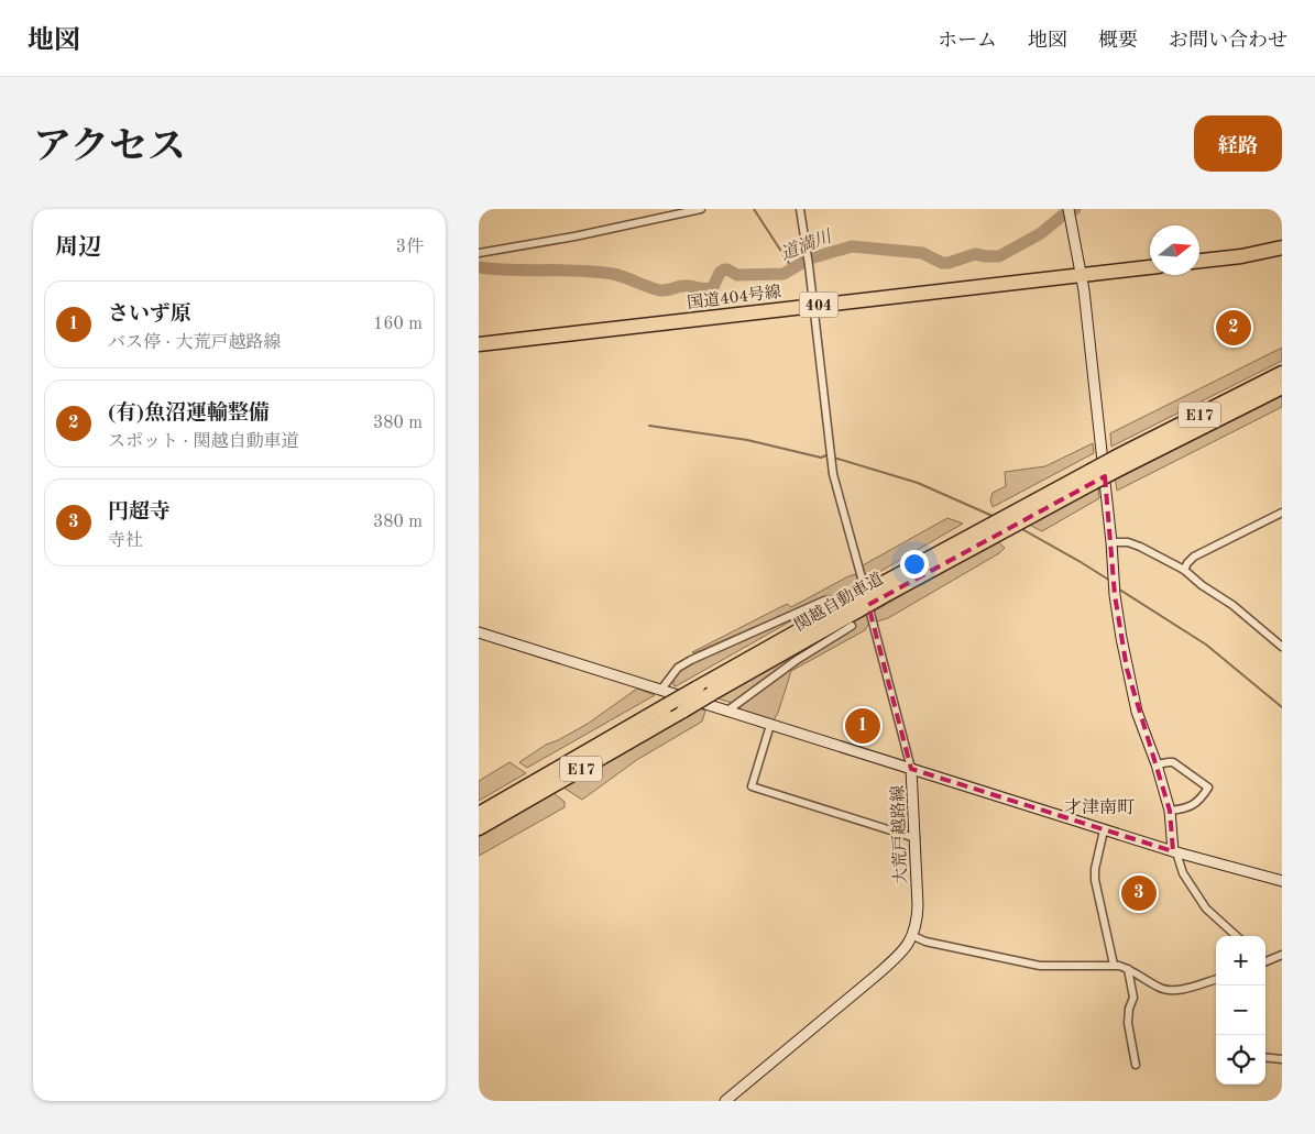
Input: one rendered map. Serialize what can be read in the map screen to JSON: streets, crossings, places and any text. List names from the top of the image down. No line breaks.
{"streets":{"highway":["国道404号線","404","E17","関越自動車道"],"street":["大荒戸越路線"]},"districts":["才津南町"],"water":["道満川"],"north":"right","page":{"header":"地図","nav":["ホーム","地図","概要","お問い合わせ"],"title":"アクセス","buttons":"経路","heading":["周辺","3件"],"list":[{"mark":"1","name":"さいず原","note":"バス停 · 大荒戸越路線","value":"160 m"},{"mark":"2","name":"(有)魚沼運輸整備","note":"スポット · 関越自動車道","value":"380 m"},{"mark":"3","name":"円超寺","note":"寺社","value":"380 m"}],"pins":["2","1","3"],"map_buttons":["+","−"]}}
